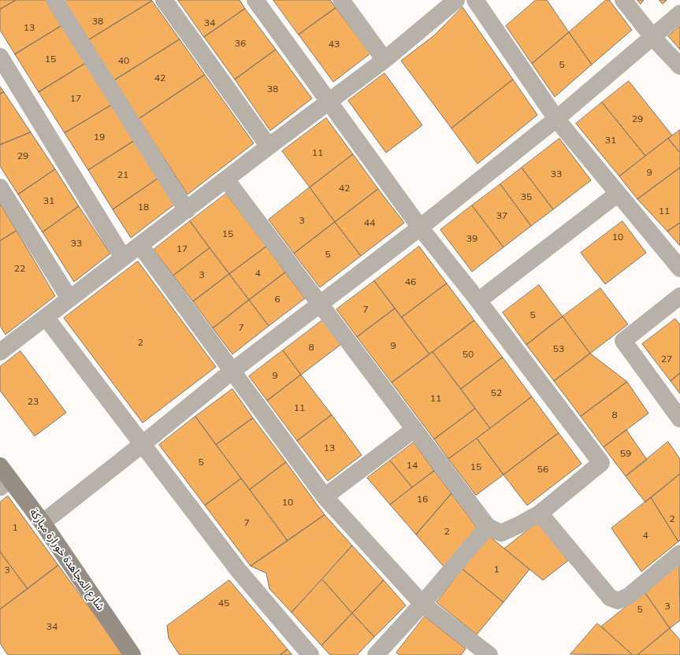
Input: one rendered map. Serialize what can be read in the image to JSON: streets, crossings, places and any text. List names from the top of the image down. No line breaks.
{"streets":{"street":["شارع المجاهدة خورارة مباركة"]},"house_numbers":["38","34","13","36","43","15","40","5","42","38","17","29","19","31","11","29","9","33","21","42","35","31","18","11","37","3","44","15","10","39","33","17","5","22","4","3","46","6","7","5","7","2","9","8","53","50","27","9","52","11","23","11","8","13","59","5","14","15","56","16","10","2","7","1","2","4","1","3","45","3","5","34"]}
